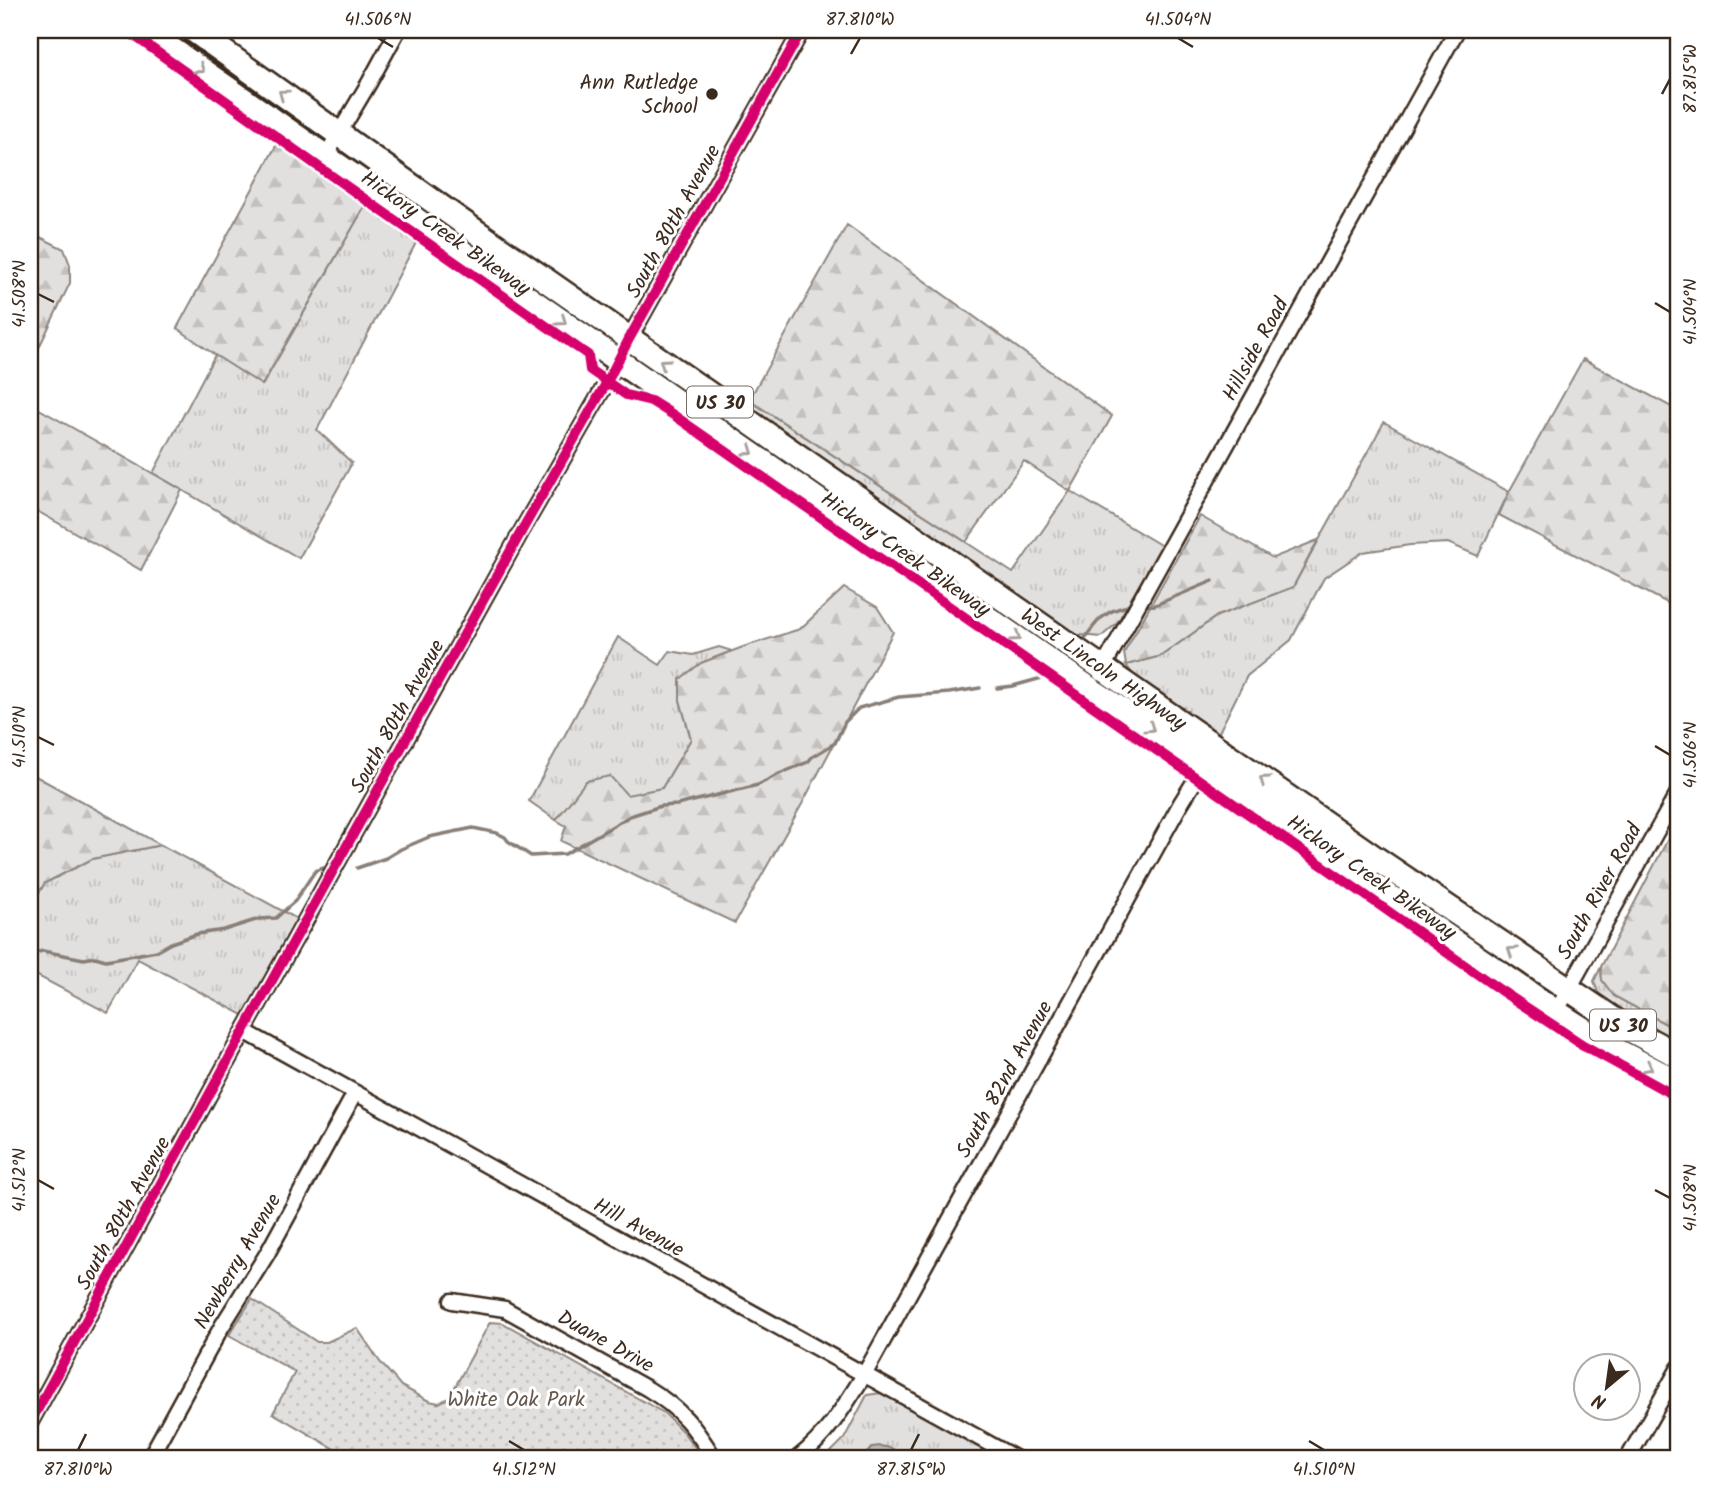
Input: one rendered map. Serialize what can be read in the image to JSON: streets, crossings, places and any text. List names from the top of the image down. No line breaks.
{"streets":{"main road":["US 30","West Lincoln Highway"],"street":["South 80th Avenue","Hillside Road","South River Road","South 82nd Avenue","Hill Avenue","Newberry Avenue","Duane Drive"],"cycle path":["Hickory Creek Bikeway"]},"crossings":[["South 80th Avenue","West Lincoln Highway"],["South 80th Avenue","Hill Avenue"],["Hillside Road","West Lincoln Highway"],["West Lincoln Highway","South River Road"],["West Lincoln Highway","South 82nd Avenue"],["South 82nd Avenue","Hill Avenue"],["Hill Avenue","Newberry Avenue"]],"parks":["White Oak Park"],"places":["Ann Rutledge School"],"north":"bottom left","coordinates":["41.506°N","87.810°W","41.504°N","87.815°W","41.508°N","41.510°N","41.512°N"]}
